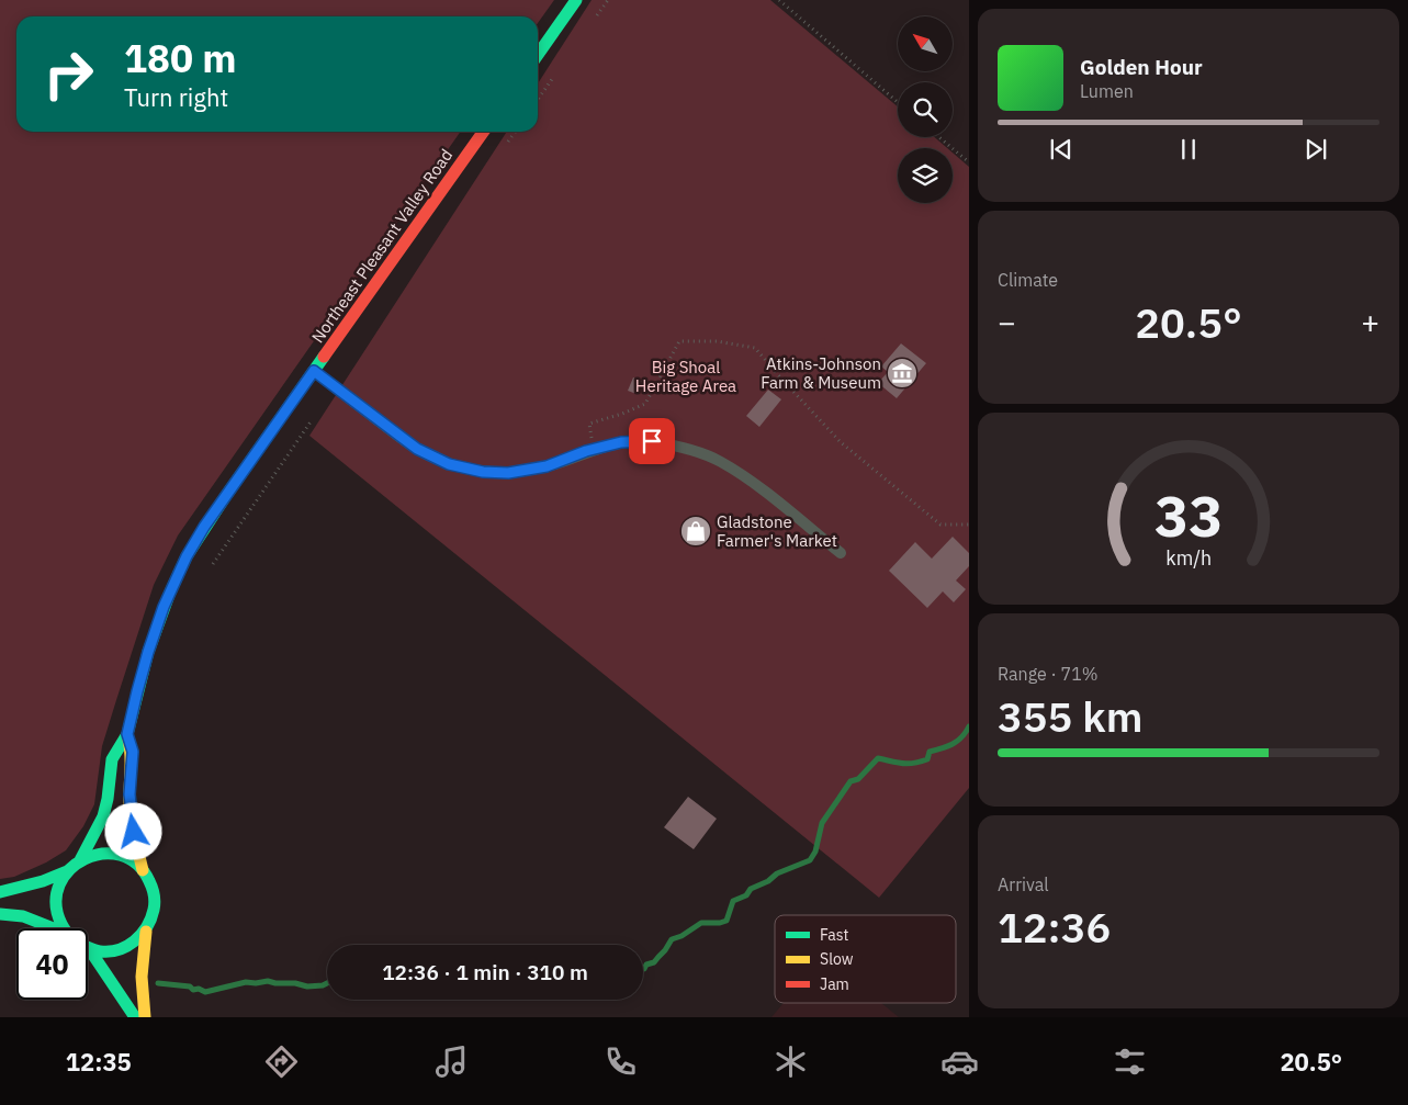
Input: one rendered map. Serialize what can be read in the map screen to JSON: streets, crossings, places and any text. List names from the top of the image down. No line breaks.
{"streets":{"street":["Northeast Pleasant Valley Road"]},"parks":["Big Shoal Heritage Area"],"places":{"museum":["Atkins-Johnson Farm & Museum"],"shop":["Gladstone Farmer's Market"]},"legend":["Fast","Slow","Jam"],"north":"top left","page":{"turn":["180 m","Turn right"],"song":["Golden Hour","Lumen"],"tile":["Climate",["Range · 71%","355 km"],["Arrival","12:36"]],"heat":["−","20.5°","+"],"limit":"40","trip":"12:36 · 1 min · 310 m","tabs":["12:35","20.5°"],"gauge":["33","km/h"]}}
